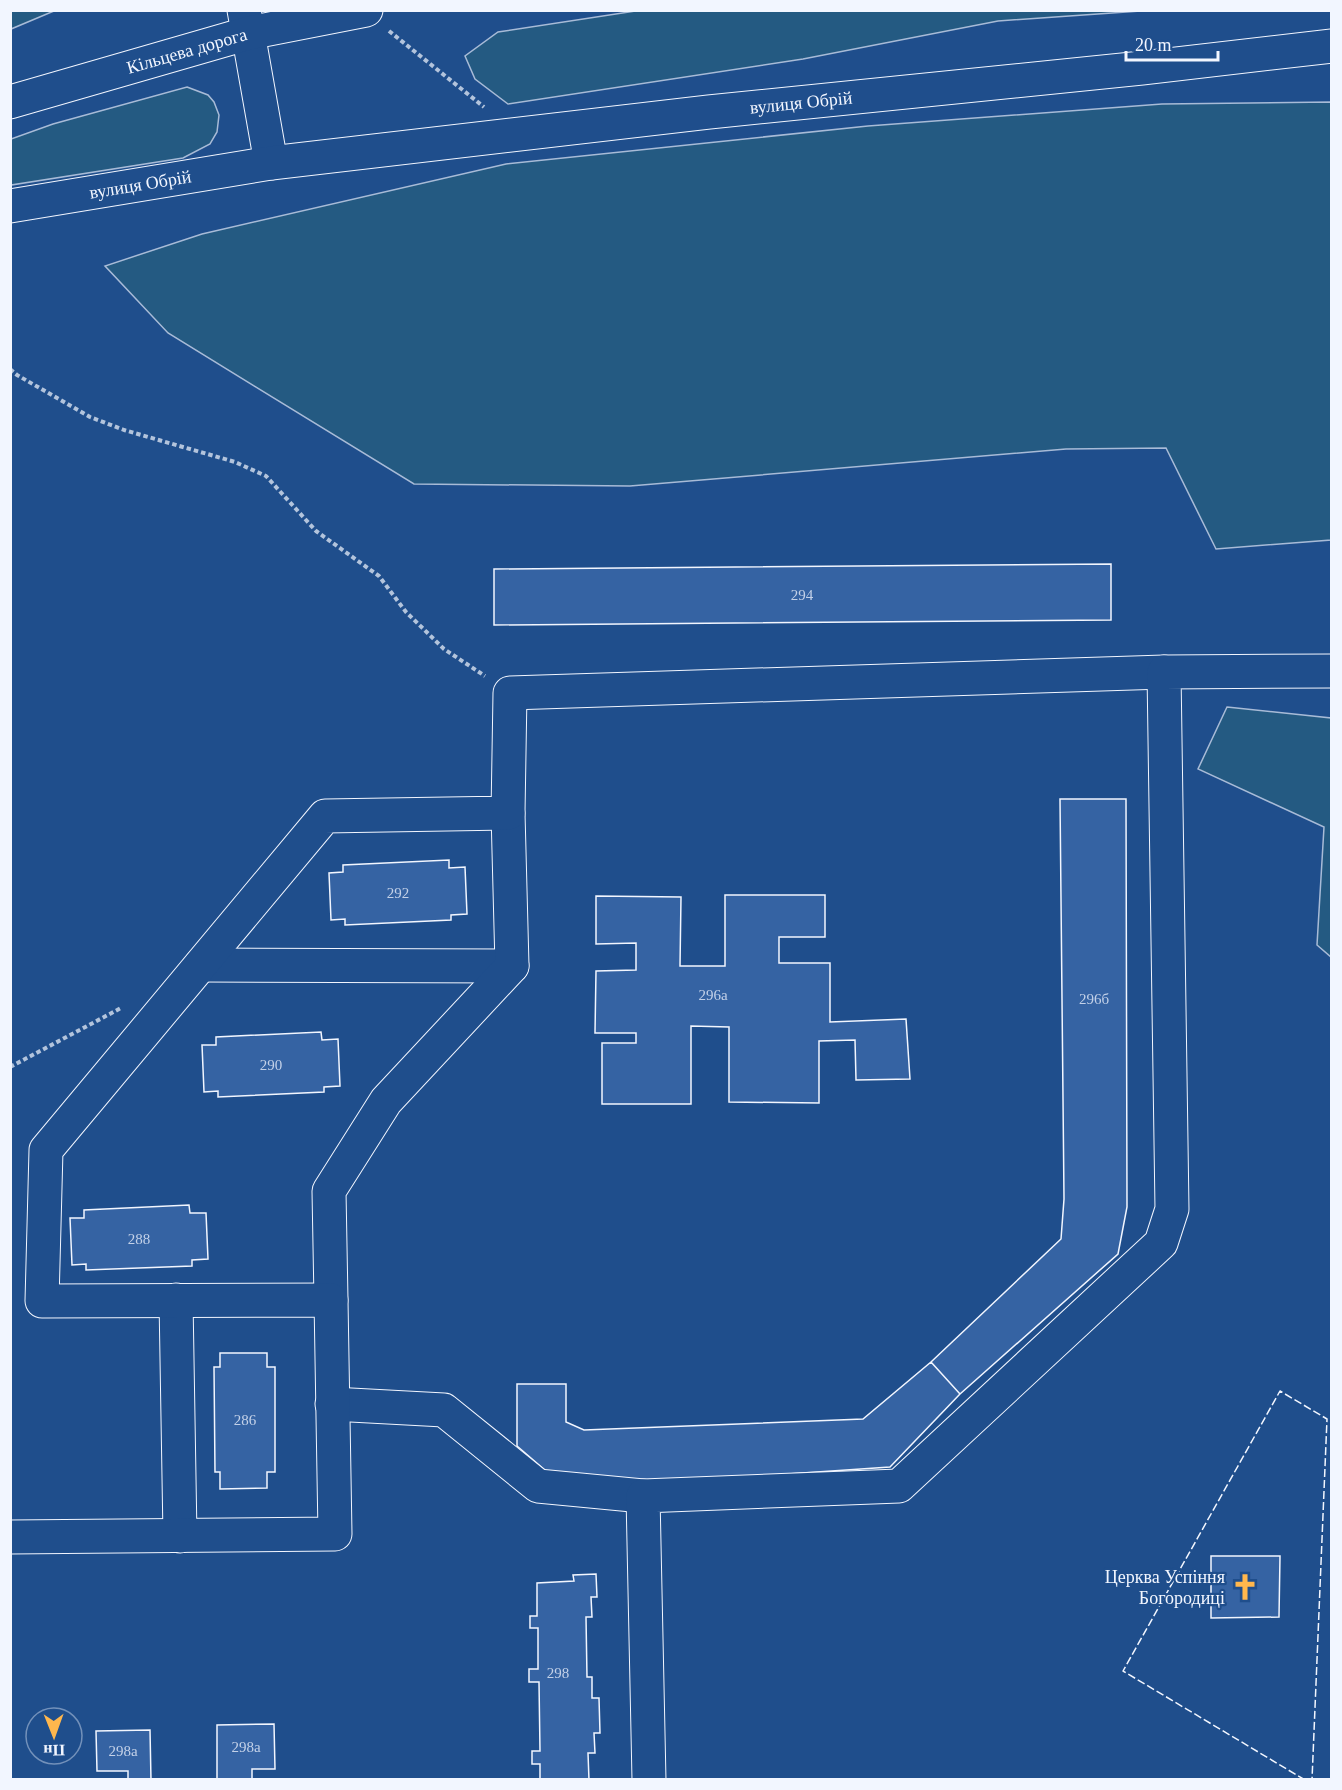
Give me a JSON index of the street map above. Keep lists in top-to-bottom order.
{
  "streets": {
    "main road": ["Кільцева дорога", "вулиця Обрій"]
  },
  "places": {
    "church": ["Церква Успіння Богородиці"]
  },
  "house_numbers": [
    "294",
    "292",
    "296а",
    "296б",
    "290",
    "288",
    "286",
    "298",
    "298а",
    "298а"
  ],
  "scale_bar": "20 m",
  "north": "bottom"
}
